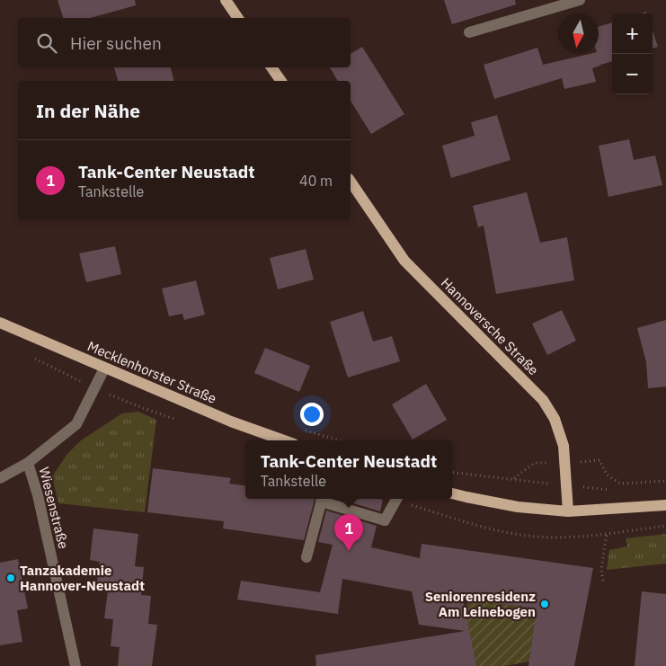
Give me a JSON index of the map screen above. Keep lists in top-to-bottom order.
{
  "streets": {
    "main road": ["Hannoversche Straße", "Mecklenhorster Straße"],
    "street": ["Wiesenstraße"]
  },
  "places": ["Tanzakademie Hannover-Neustadt", "Seniorenresidenz Am Leinebogen"],
  "north": "bottom",
  "page": {
    "map_buttons": ["+", "−"],
    "search": "Hier suchen",
    "heading": "In der Nähe",
    "list": [
      {
        "mark": "1",
        "name": "Tank-Center Neustadt",
        "note": "Tankstelle",
        "value": "40 m"
      }
    ],
    "popup": ["Tank-Center Neustadt", "Tankstelle"],
    "pins": "1"
  }
}
